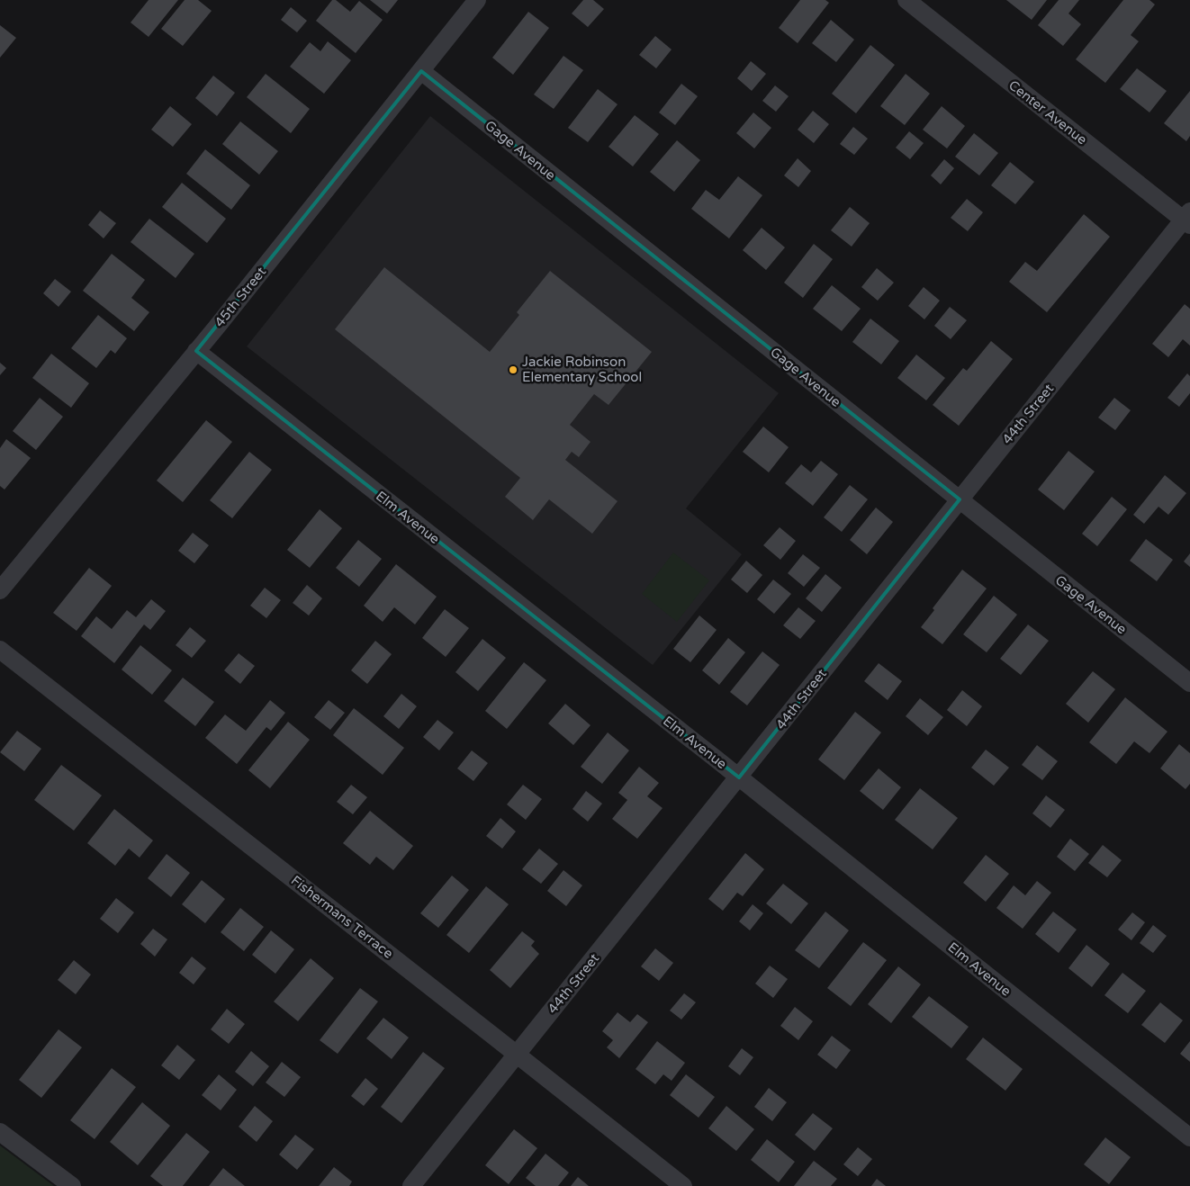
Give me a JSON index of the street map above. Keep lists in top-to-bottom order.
{
  "streets": {
    "street": [
      "Center Avenue",
      "Gage Avenue",
      "45th Street",
      "44th Street",
      "Elm Avenue",
      "Fishermans Terrace"
    ]
  },
  "crossings": [
    ["Center Avenue", "44th Street"],
    ["Gage Avenue", "45th Street"],
    ["Gage Avenue", "44th Street"],
    ["45th Street", "Elm Avenue"],
    ["44th Street", "Elm Avenue"],
    ["44th Street", "Fishermans Terrace"]
  ],
  "places": ["Jackie Robinson Elementary School"]
}
